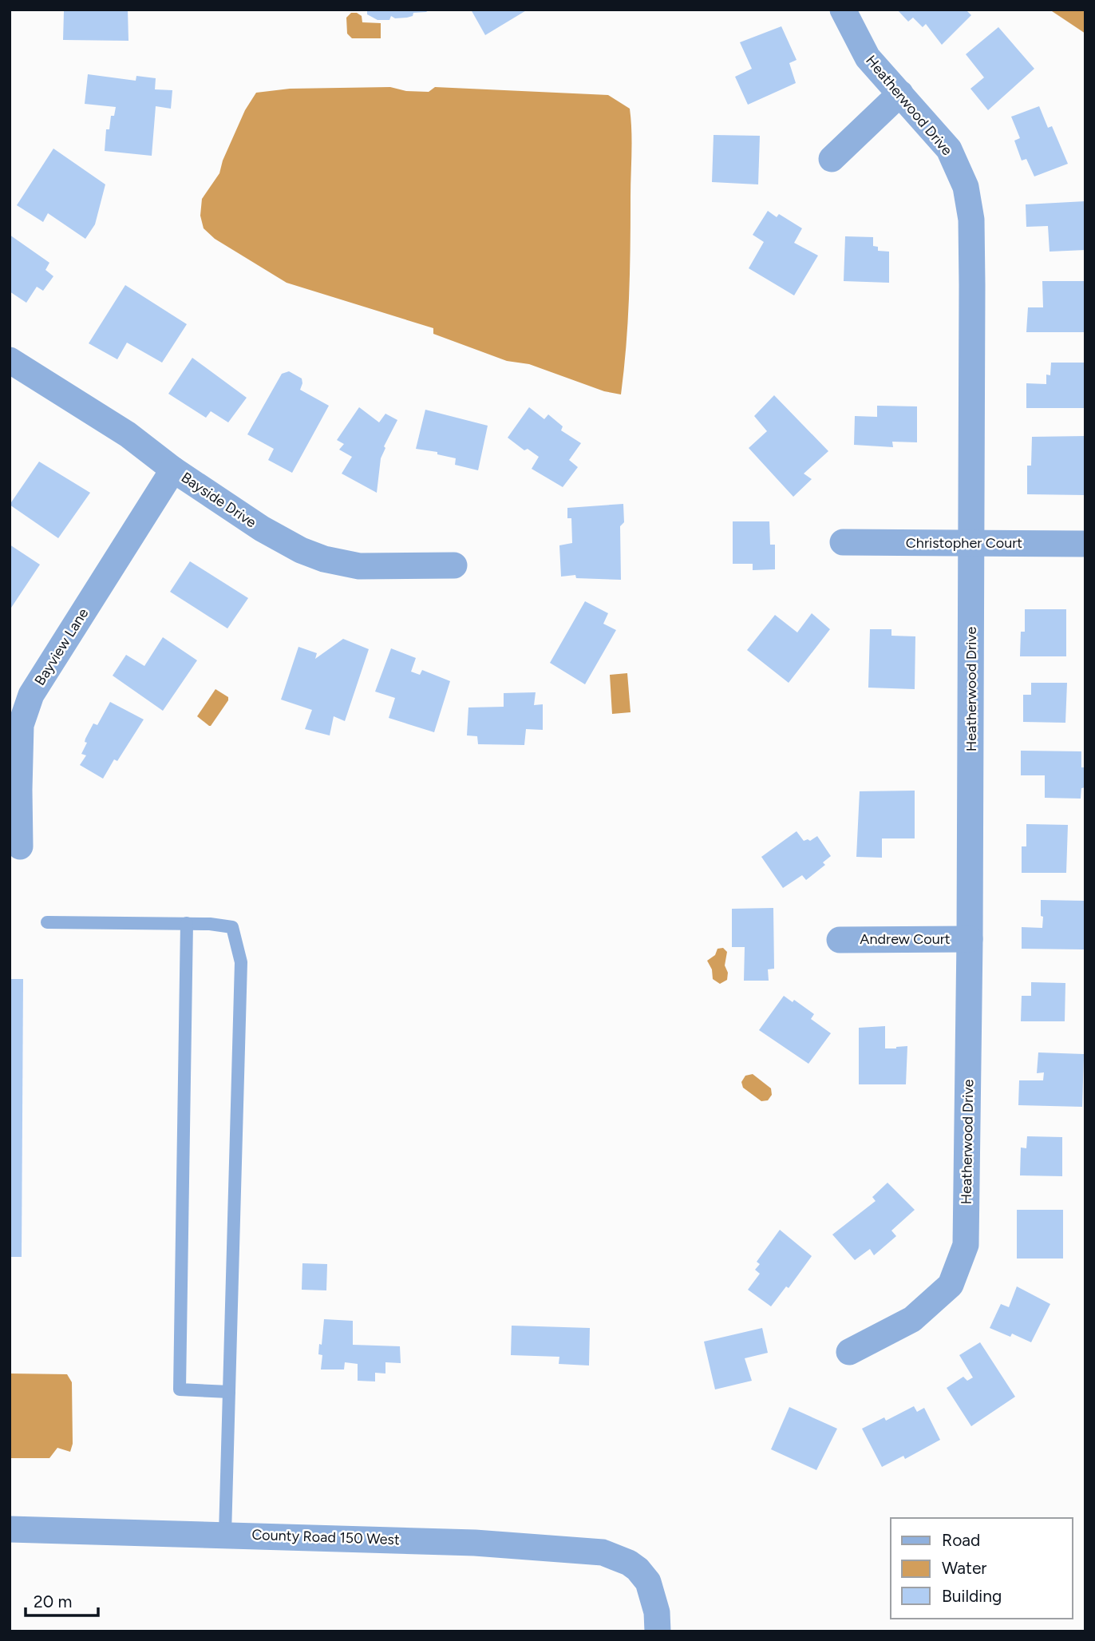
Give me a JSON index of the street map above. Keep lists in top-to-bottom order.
{
  "streets": {
    "street": [
      "Heatherwood Drive",
      "Bayside Drive",
      "Christopher Court",
      "Bayview Lane",
      "Andrew Court",
      "County Road 150 West"
    ]
  },
  "crossings": [
    ["Heatherwood Drive", "Christopher Court"],
    ["Heatherwood Drive", "Andrew Court"],
    ["Bayside Drive", "Bayview Lane"]
  ],
  "legend": ["Road", "Water", "Building"],
  "scale_bar": "20 m"
}
